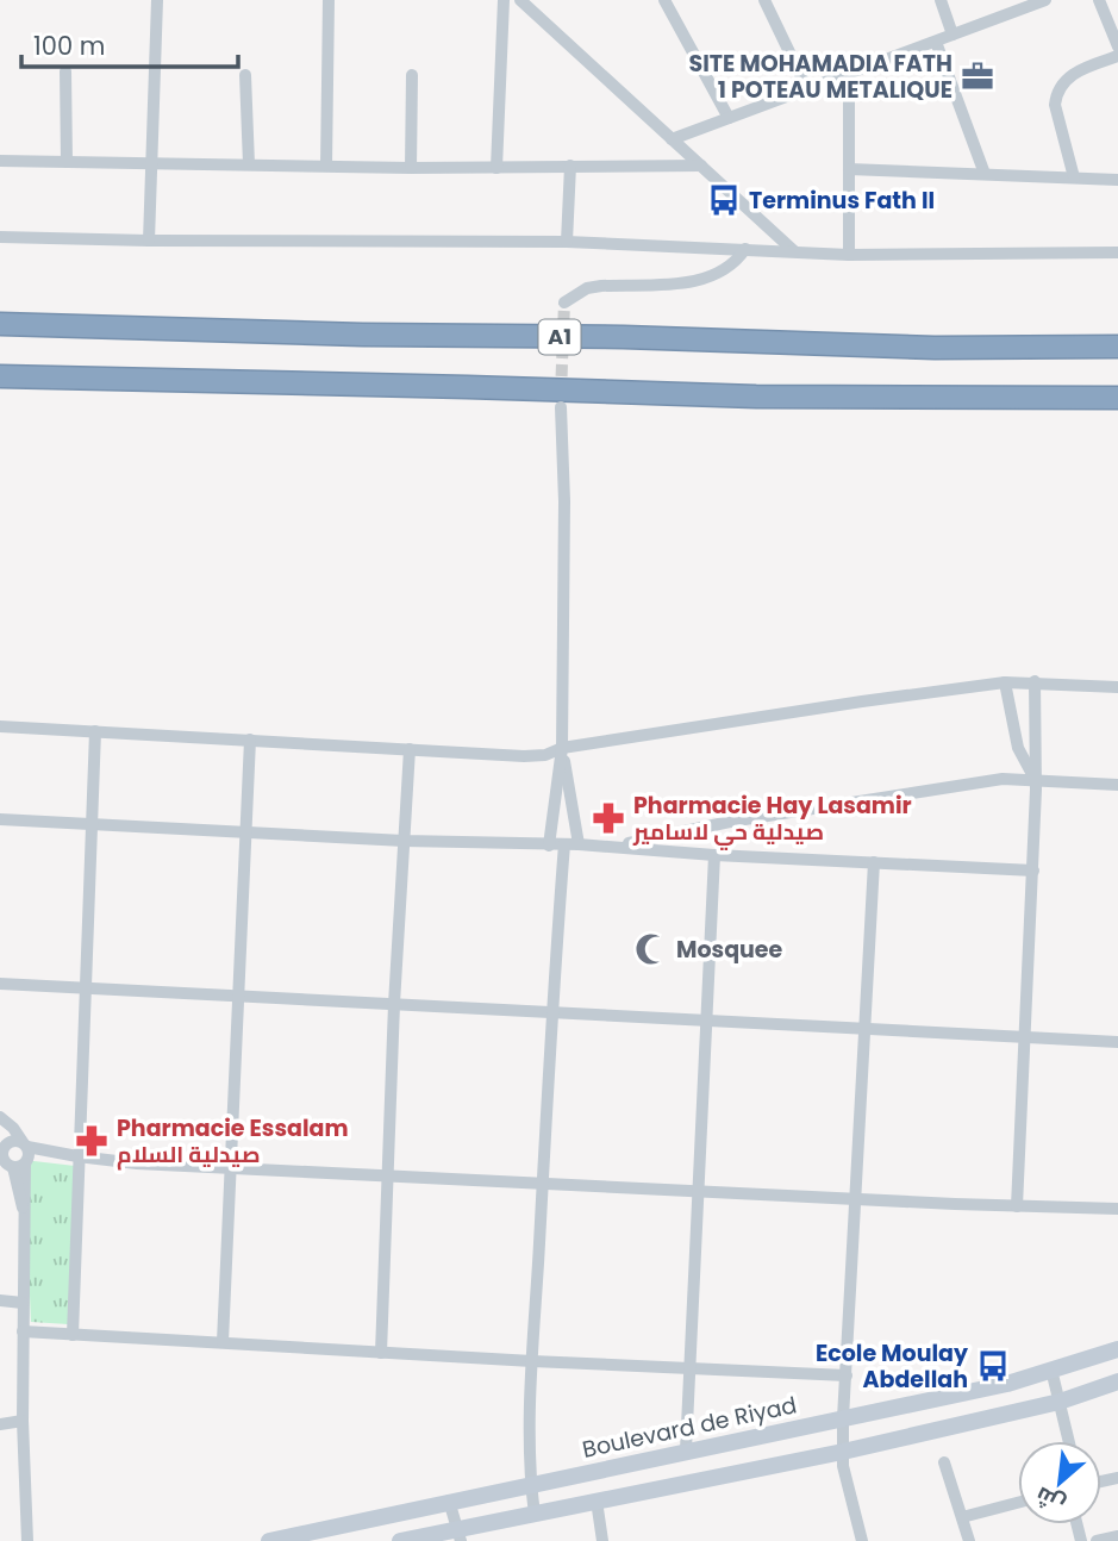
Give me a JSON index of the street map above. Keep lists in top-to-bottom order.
{
  "streets": {
    "highway": ["A1"],
    "main road": ["Boulevard de Riyad"]
  },
  "places": {
    "office": ["SITE MOHAMADIA FATH 1 POTEAU METALIQUE"],
    "bus stop": ["Terminus Fath II", "Ecole Moulay Abdellah"],
    "pharmacy": ["Pharmacie Hay Lasamir صيدلية حي لاسامير", "Pharmacie Essalam صيدلية السلام"],
    "mosque": ["Mosquee"]
  },
  "scale_bar": "100 m",
  "north": "bottom left"
}
